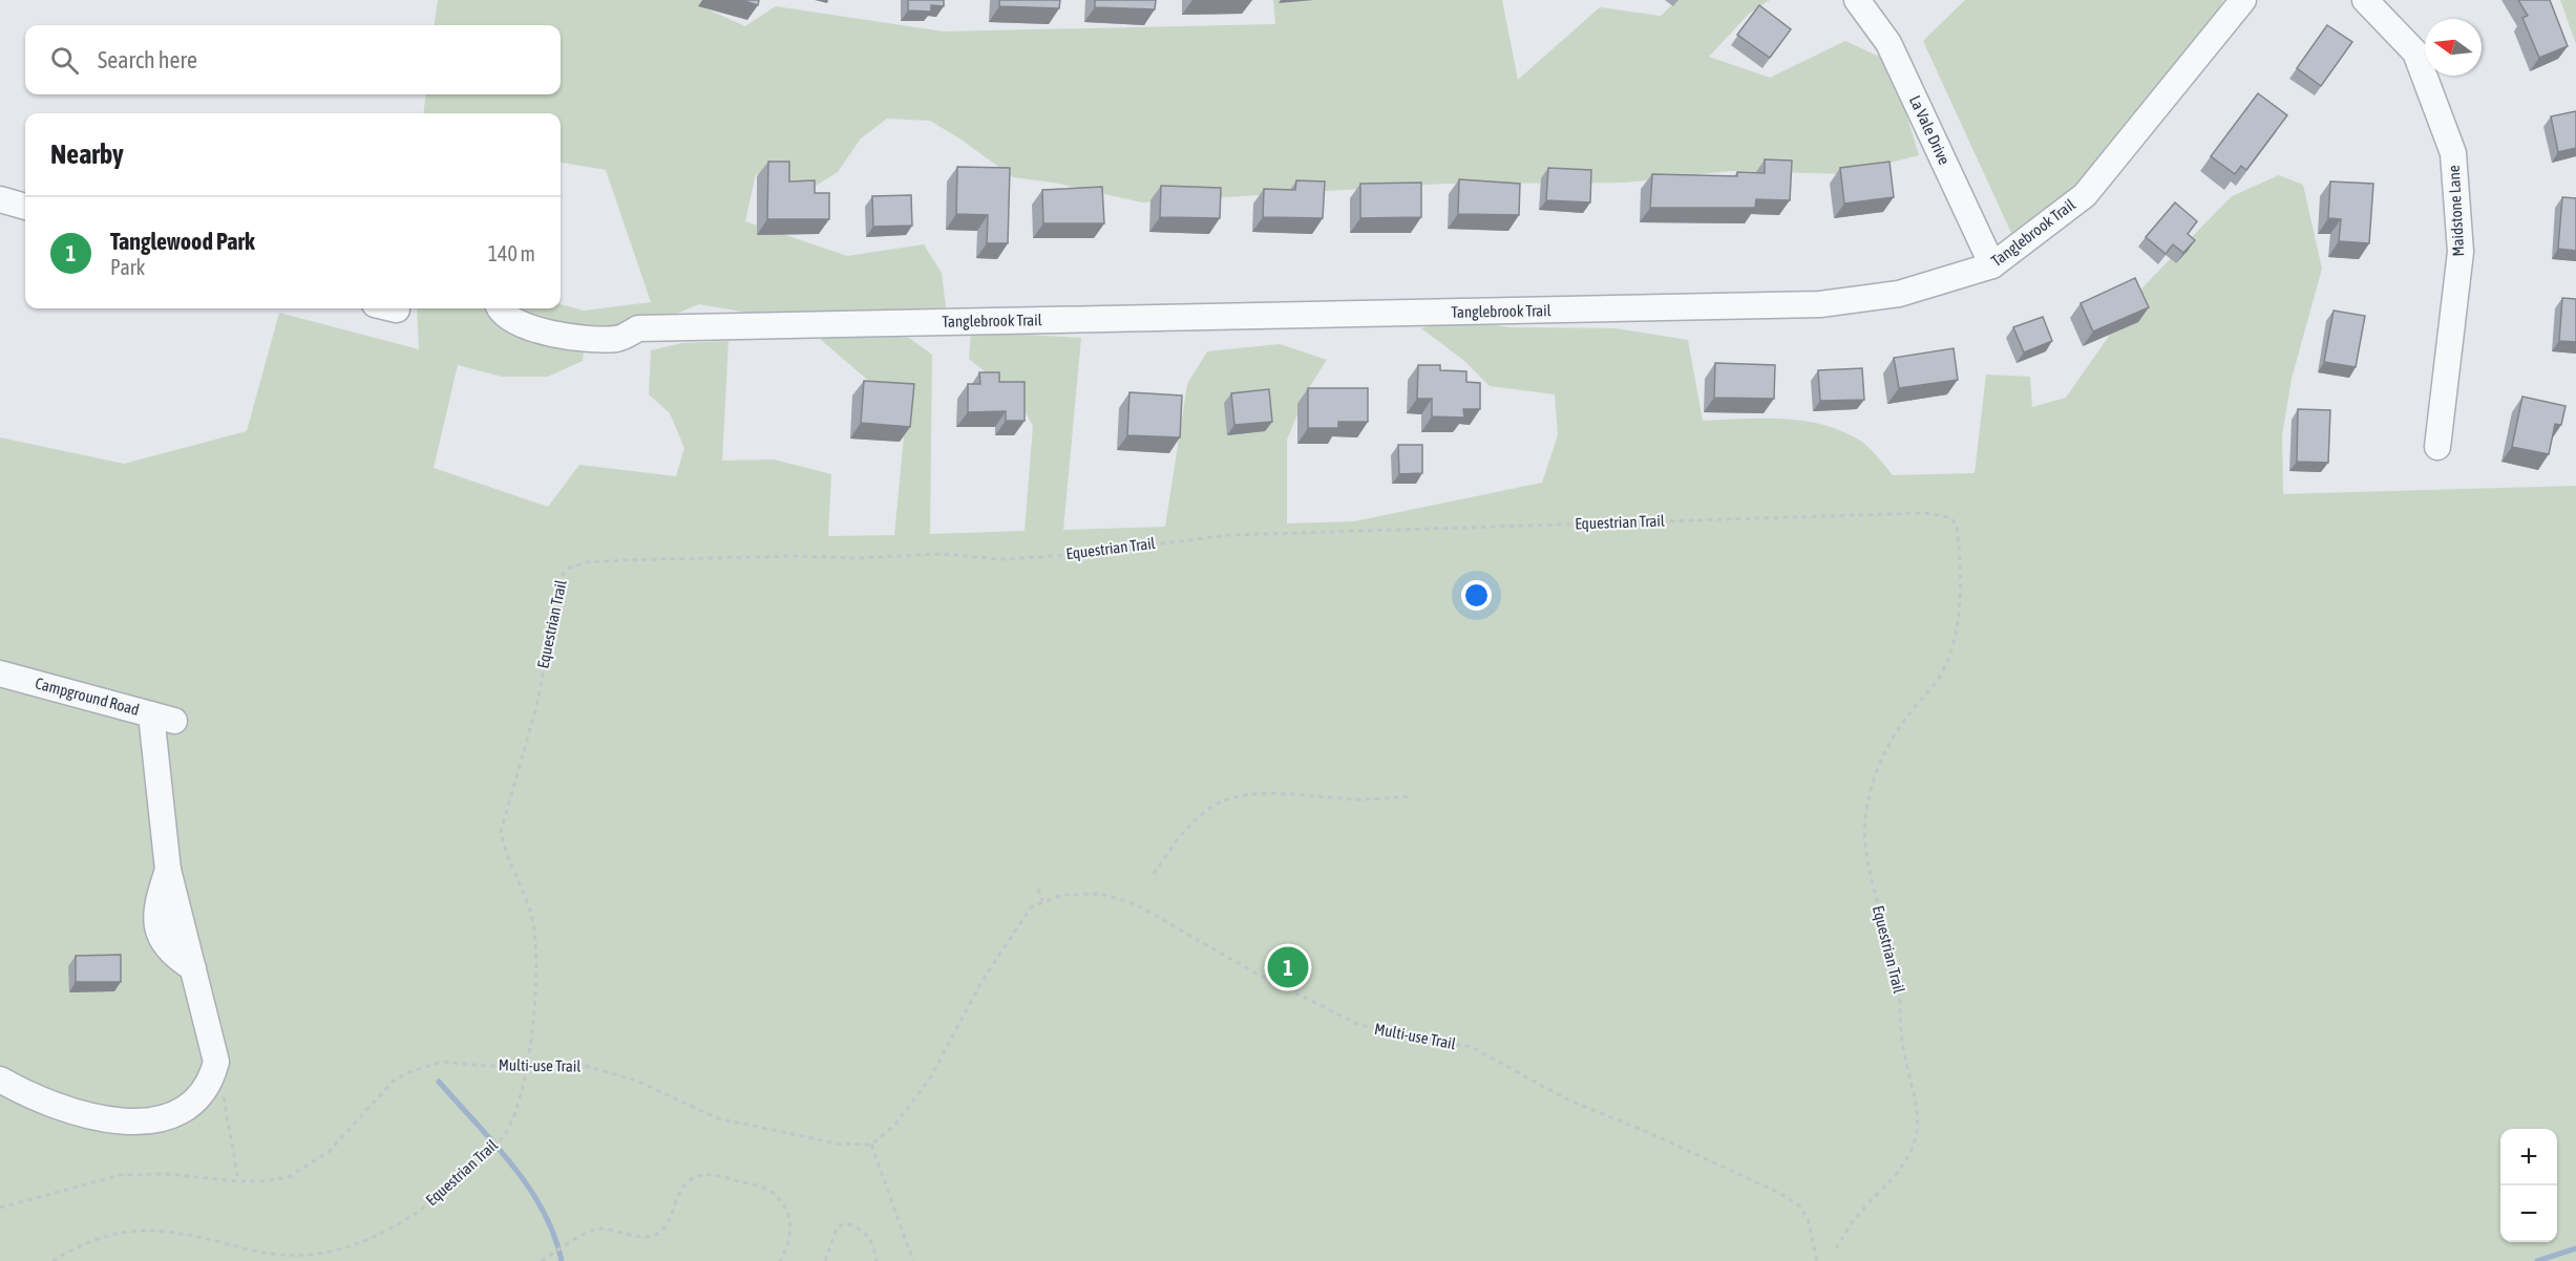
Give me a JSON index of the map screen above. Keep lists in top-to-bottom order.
{
  "streets": {
    "street": [
      "La Vale Drive",
      "Maidstone Lane",
      "Tanglebrook Trail",
      "Campground Road"
    ],
    "path": ["Equestrian Trail", "Multi-use Trail"]
  },
  "crossings": [
    ["La Vale Drive", "Tanglebrook Trail"],
    ["Equestrian Trail", "Multi-use Trail"]
  ],
  "north": "left",
  "page": {
    "search": "Search here",
    "heading": "Nearby",
    "list": [
      {
        "mark": "1",
        "name": "Tanglewood Park",
        "note": "Park",
        "value": "140 m"
      }
    ],
    "pins": "1",
    "map_buttons": ["+", "−"]
  }
}
